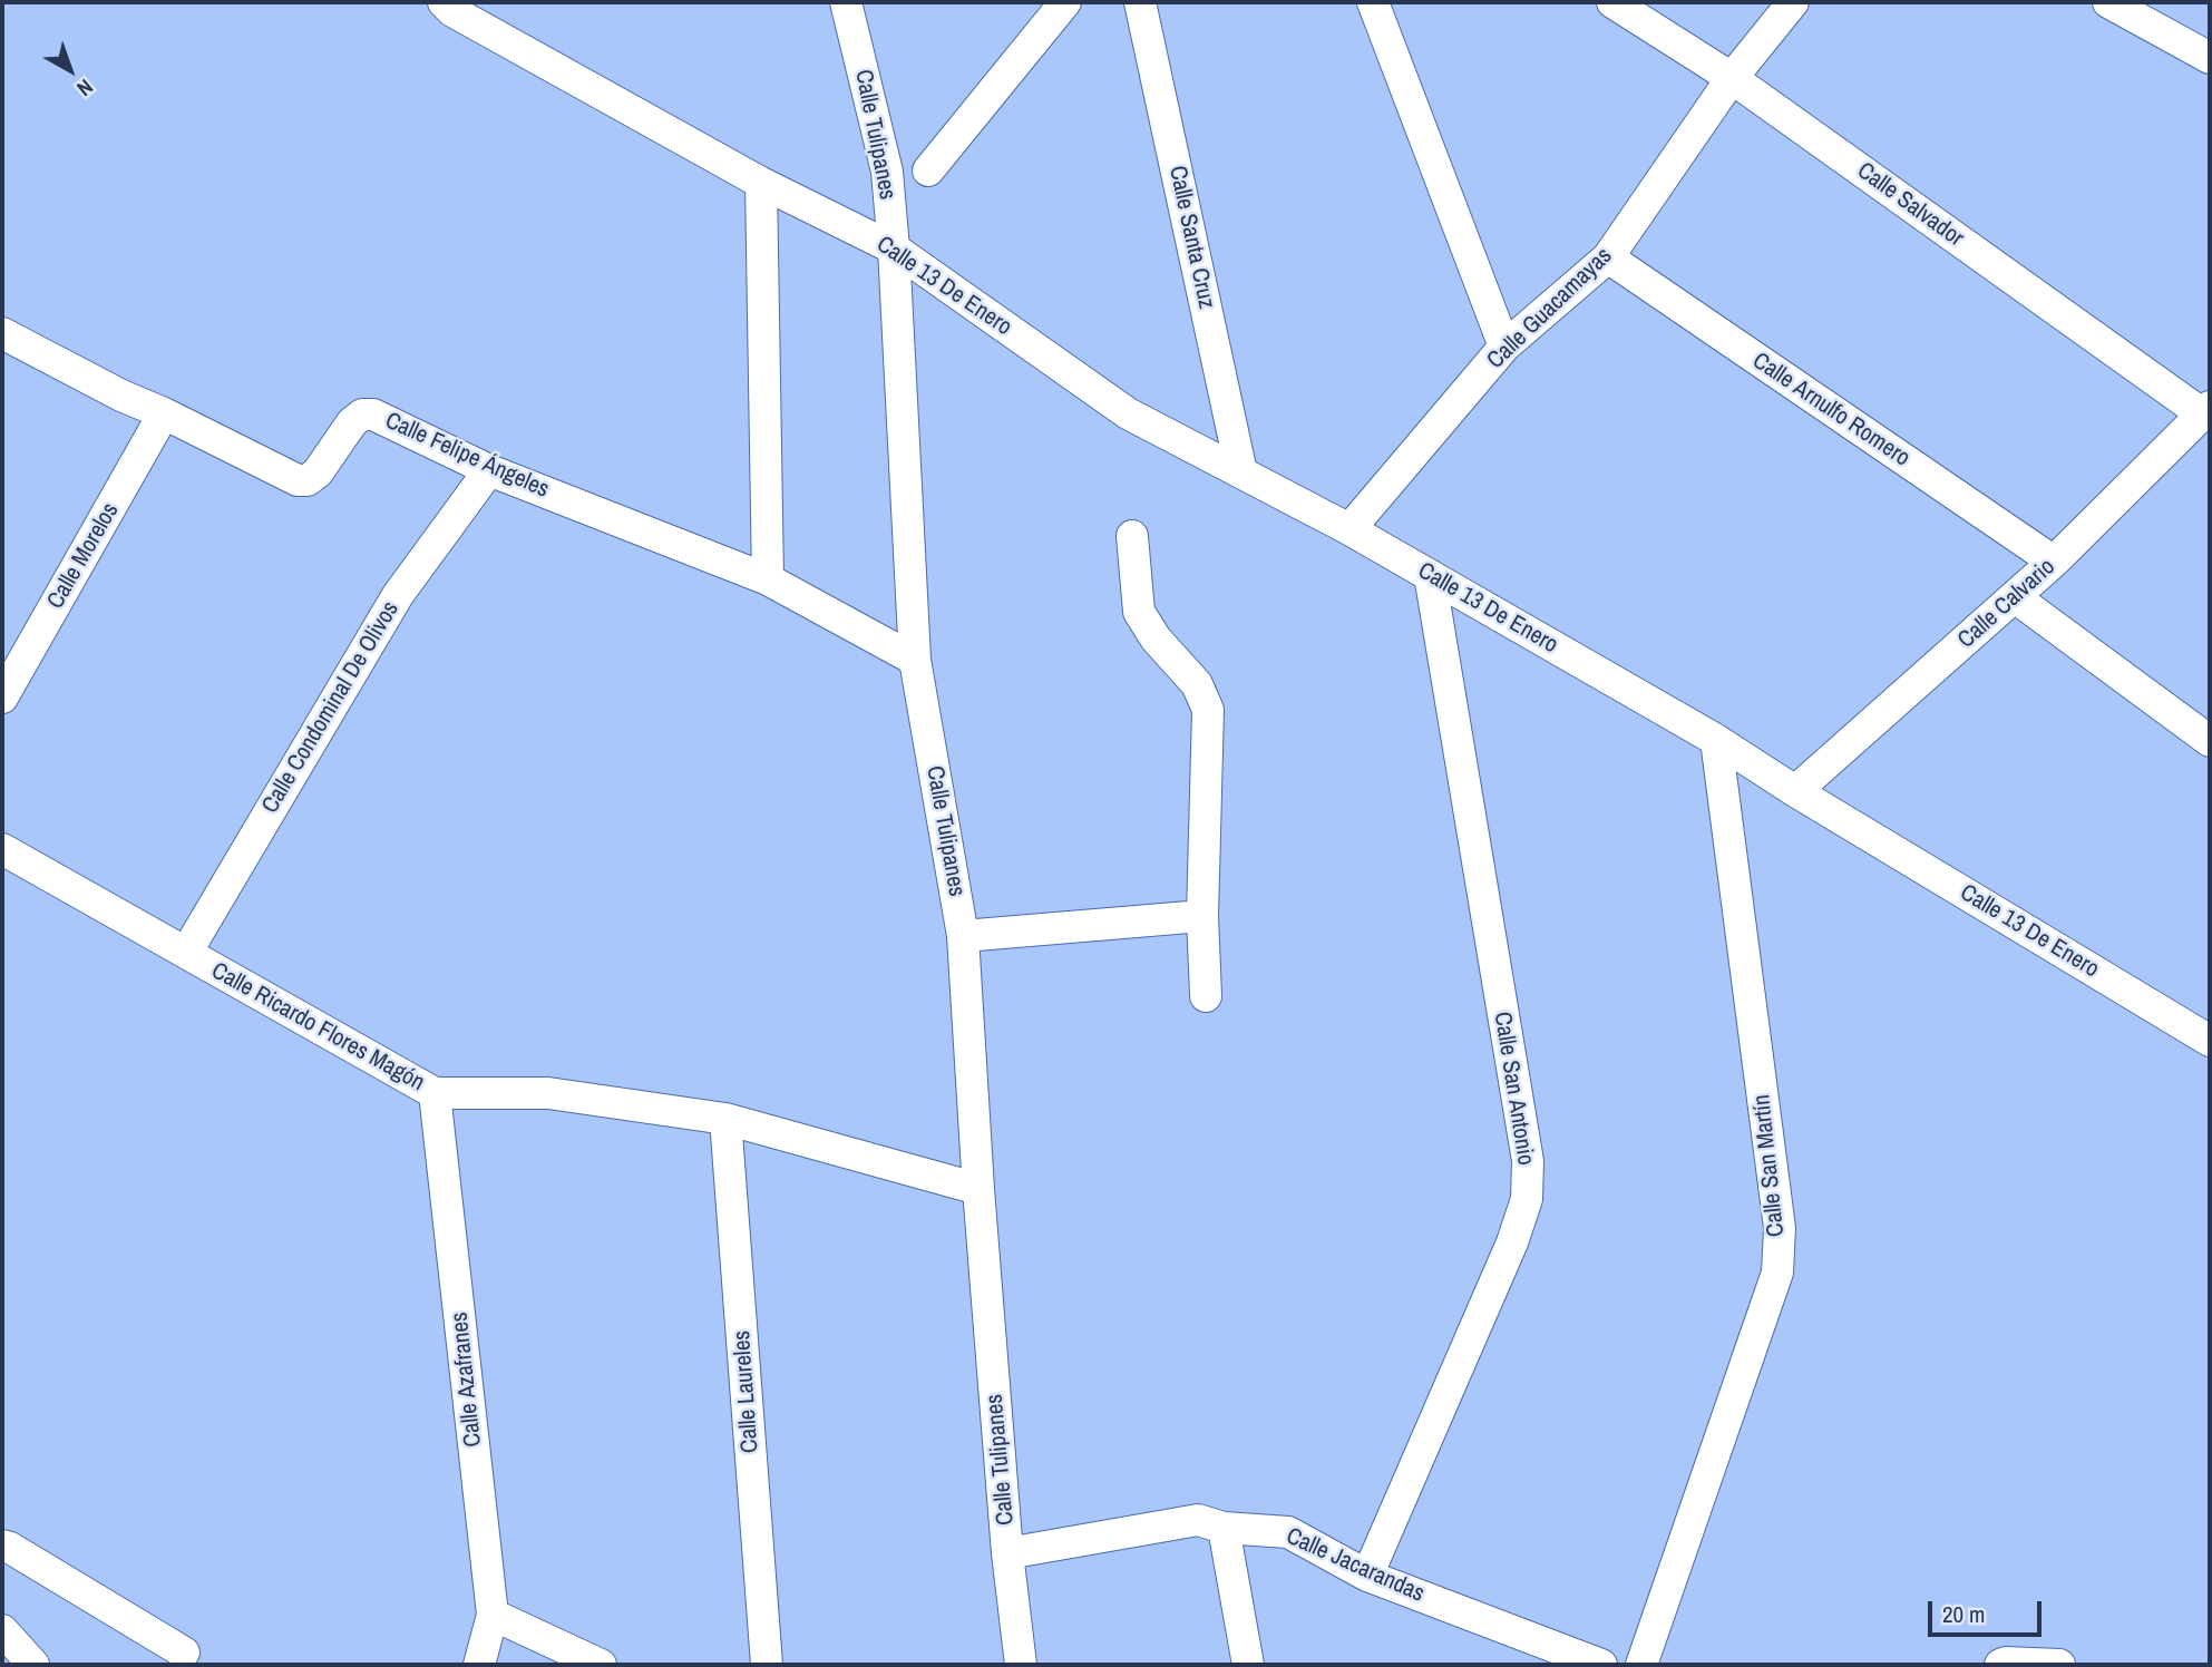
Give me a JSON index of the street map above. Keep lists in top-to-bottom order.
{
  "streets": {
    "street": [
      "Calle Tulipanes",
      "Calle Salvador",
      "Calle Santa Cruz",
      "Calle 13 De Enero",
      "Calle Guacamayas",
      "Calle Arnulfo Romero",
      "Calle Felipe Ángeles",
      "Calle Morelos",
      "Calle Calvario",
      "Calle Condominal De Olivos",
      "Calle Ricardo Flores Magón",
      "Calle San Antonio",
      "Calle San Martín",
      "Calle Azafranes",
      "Calle Laureles",
      "Calle Jacarandas"
    ]
  },
  "crossings": [
    ["Calle Tulipanes", "Calle 13 De Enero"],
    ["Calle Tulipanes", "Calle Felipe Ángeles"],
    ["Calle Tulipanes", "Calle Ricardo Flores Magón"],
    ["Calle Tulipanes", "Calle Jacarandas"],
    ["Calle Salvador", "Calle Guacamayas"],
    ["Calle Salvador", "Calle Calvario"],
    ["Calle Santa Cruz", "Calle 13 De Enero"],
    ["Calle 13 De Enero", "Calle Guacamayas"],
    ["Calle 13 De Enero", "Calle Calvario"],
    ["Calle 13 De Enero", "Calle San Antonio"],
    ["Calle 13 De Enero", "Calle San Martín"],
    ["Calle Guacamayas", "Calle Arnulfo Romero"],
    ["Calle Arnulfo Romero", "Calle Calvario"],
    ["Calle Felipe Ángeles", "Calle Morelos"],
    ["Calle Felipe Ángeles", "Calle Condominal De Olivos"],
    ["Calle Condominal De Olivos", "Calle Ricardo Flores Magón"],
    ["Calle Ricardo Flores Magón", "Calle Azafranes"],
    ["Calle Ricardo Flores Magón", "Calle Laureles"],
    ["Calle San Antonio", "Calle Jacarandas"]
  ],
  "scale_bar": "20 m",
  "north": "bottom right"
}
